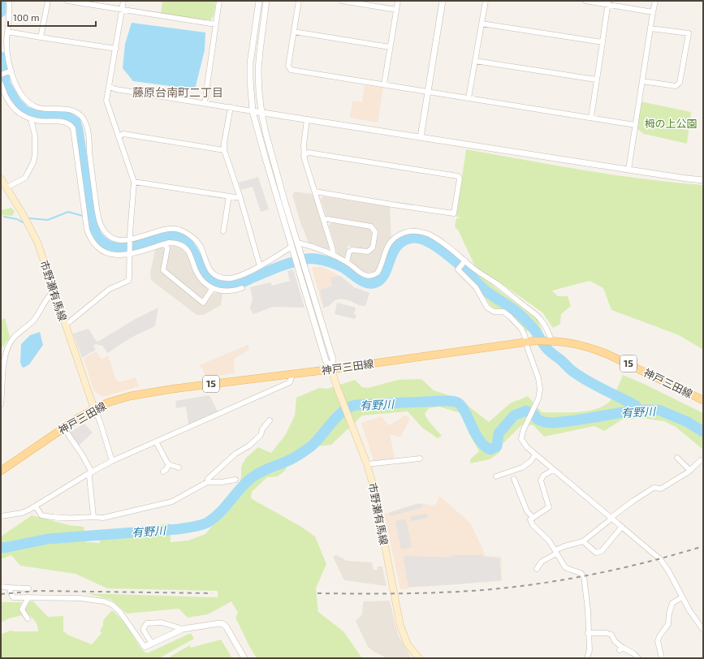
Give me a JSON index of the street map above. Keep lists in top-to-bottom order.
{
  "streets": {
    "main road": ["市野瀬有馬線", "15", "神戸三田線"]
  },
  "crossings": [
    ["市野瀬有馬線", "神戸三田線"]
  ],
  "districts": ["藤原台南町二丁目"],
  "water": ["有野川"],
  "parks": ["栂の上公園"],
  "scale_bar": "100 m"
}
